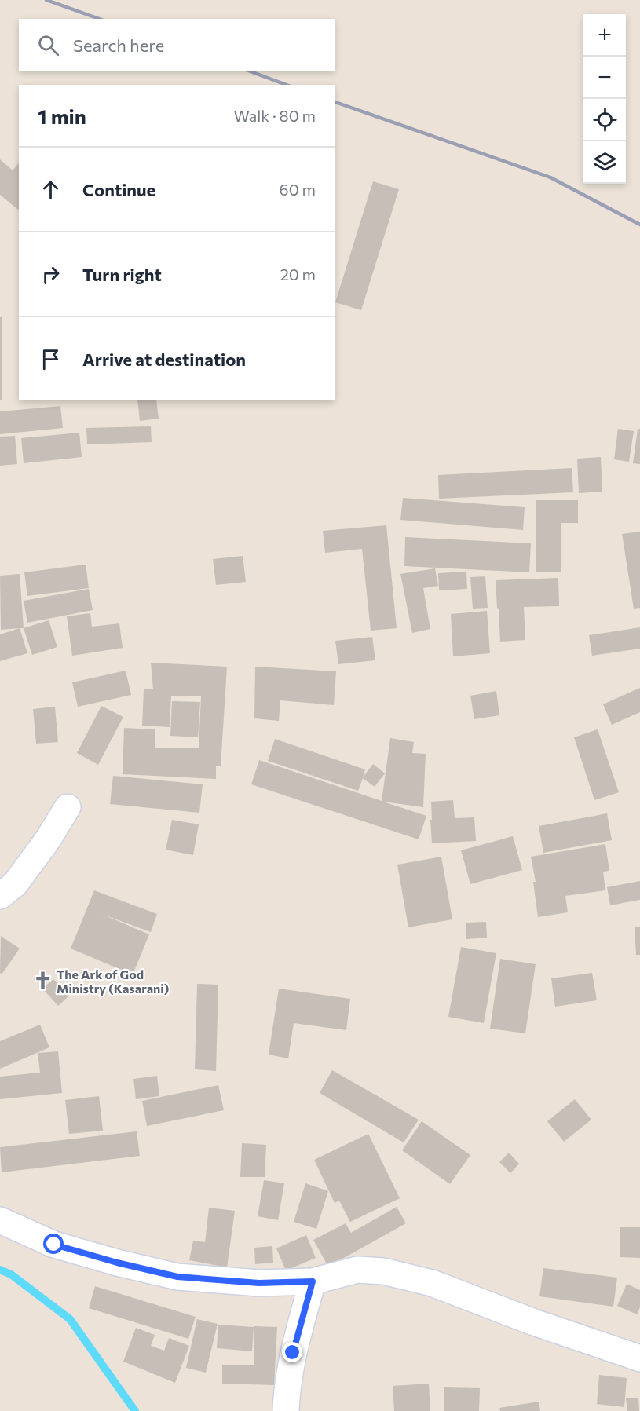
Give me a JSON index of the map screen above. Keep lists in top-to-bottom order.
{
  "places": {
    "church": ["The Ark of God Ministry (Kasarani)"]
  },
  "page": {
    "map_buttons": ["+", "−"],
    "search": "Search here",
    "heading": ["1 min", "Walk · 80 m"],
    "list": [
      ["Continue", "60 m"],
      ["Turn right", "20 m"],
      "Arrive at destination"
    ]
  }
}
